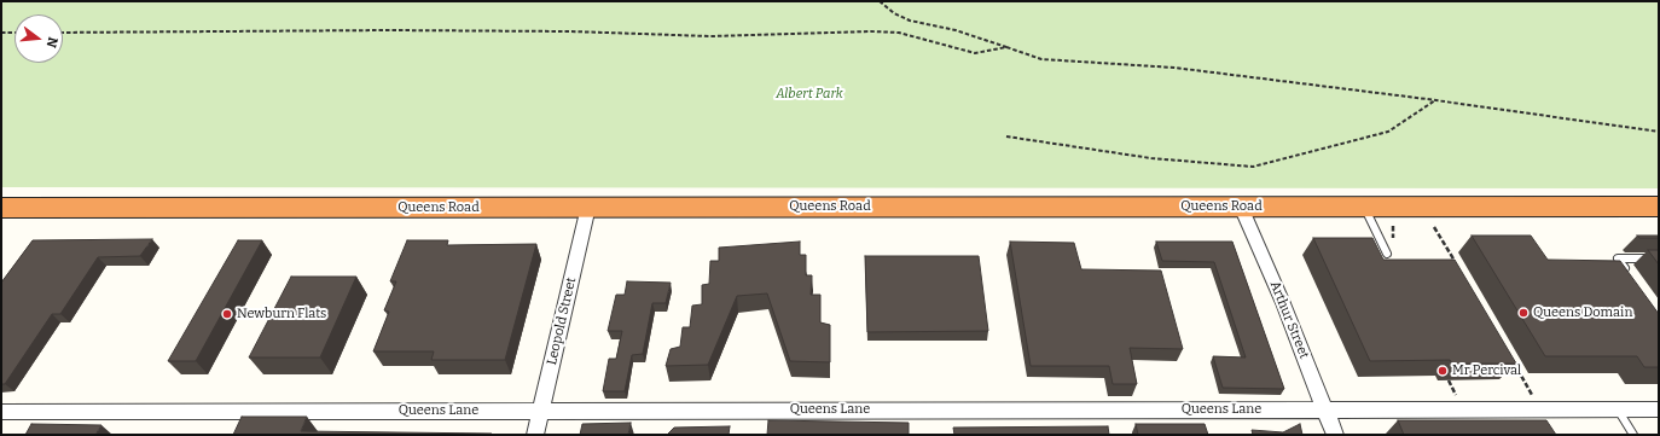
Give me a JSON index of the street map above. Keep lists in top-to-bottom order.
{
  "streets": {
    "highway": ["Queens Road"],
    "street": ["Arthur Street", "Leopold Street", "Queens Lane"]
  },
  "crossings": [
    ["Queens Road", "Arthur Street"],
    ["Queens Road", "Leopold Street"],
    ["Arthur Street", "Queens Lane"],
    ["Leopold Street", "Queens Lane"]
  ],
  "parks": ["Albert Park"],
  "places": ["Queens Domain", "Newburn Flats", "Mr Percival"],
  "north": "right"
}
